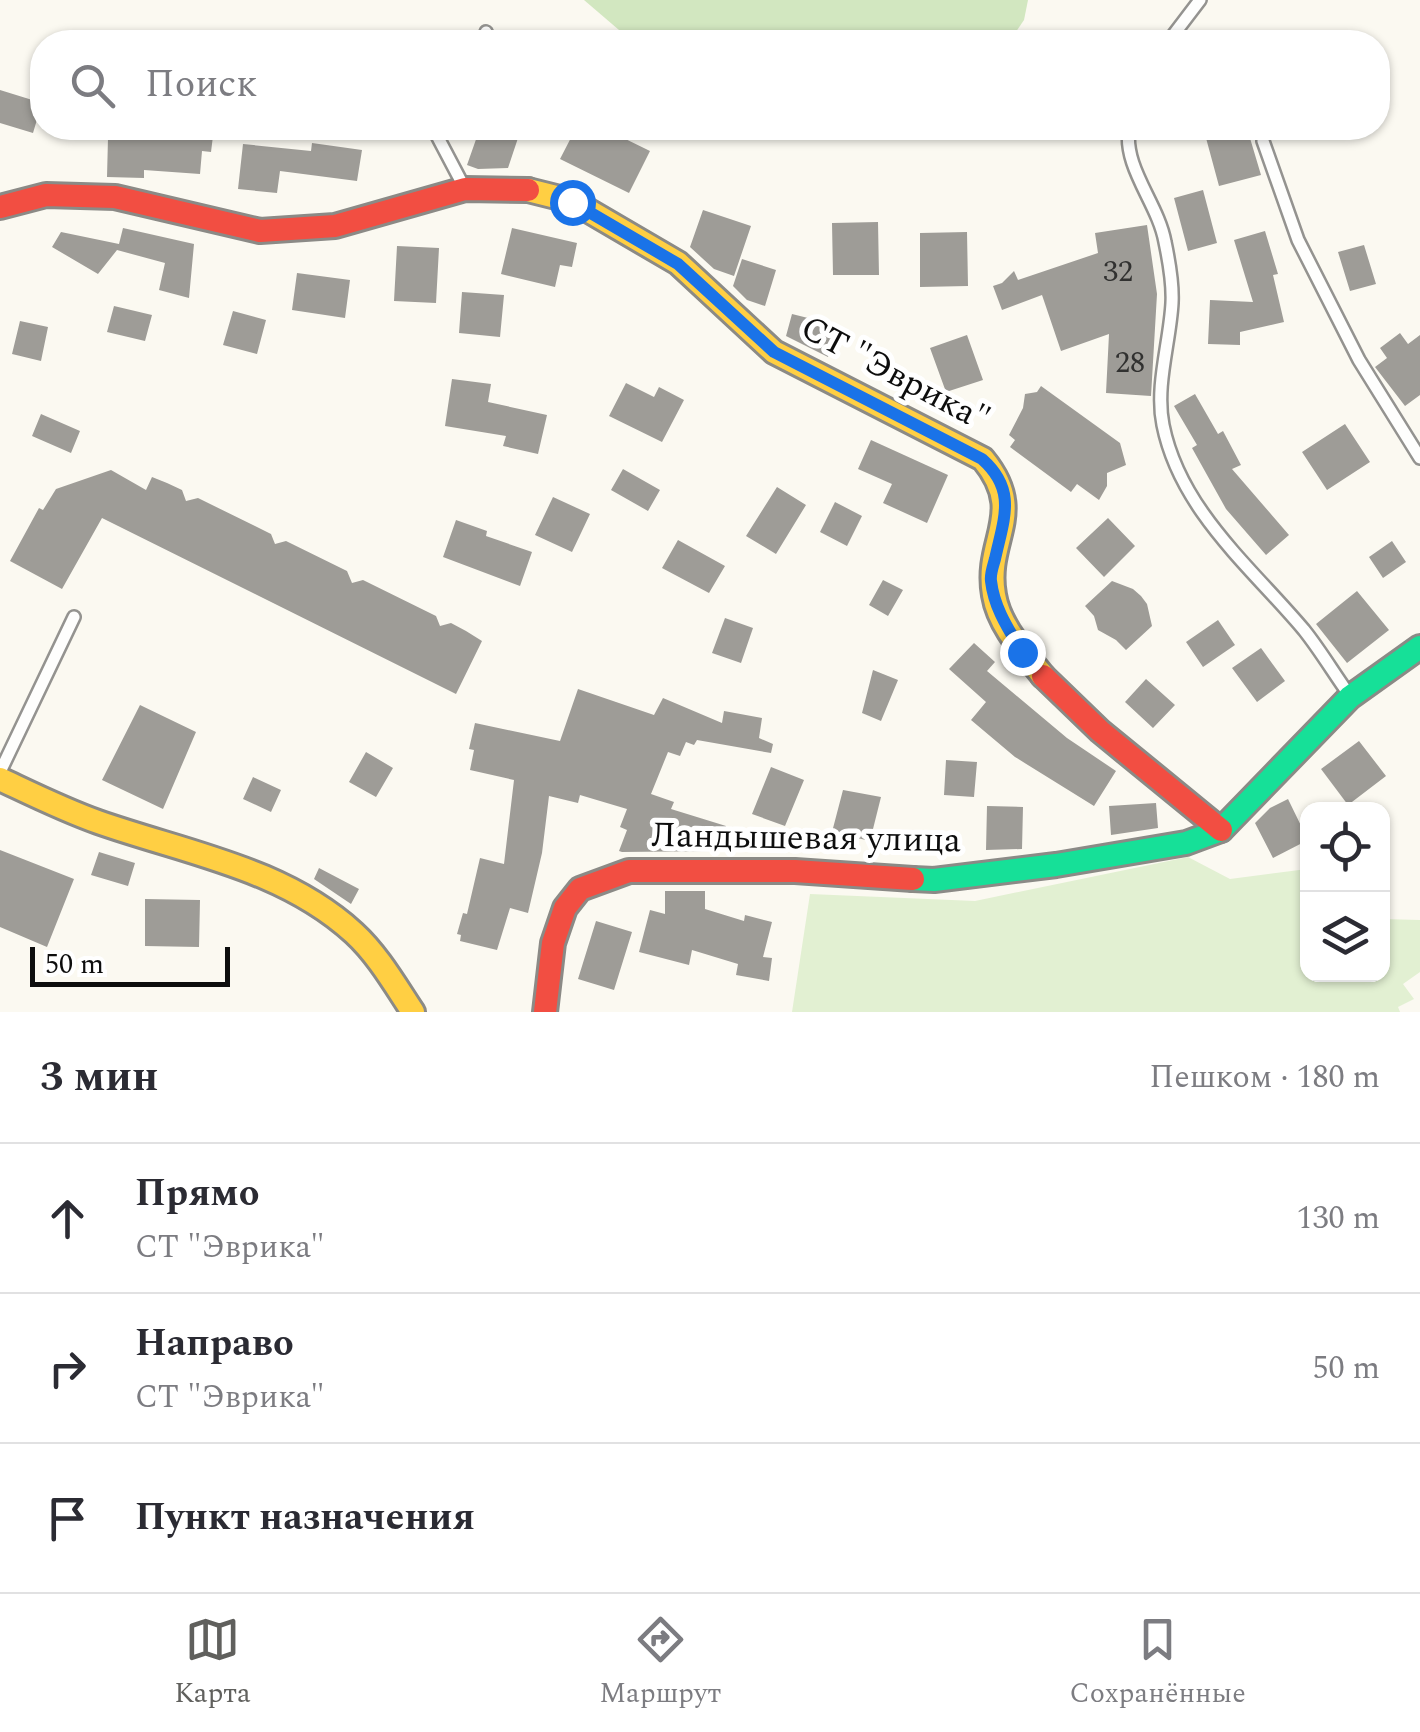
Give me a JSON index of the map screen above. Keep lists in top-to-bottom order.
{
  "streets": {
    "street": ["СТ \"Эврика\"", "Ландышевая улица"]
  },
  "crossings": [
    ["СТ \"Эврика\"", "Ландышевая улица"]
  ],
  "house_numbers": ["32", "28"],
  "scale_bar": "50 m",
  "page": {
    "search": "Поиск",
    "scale": "50 m",
    "heading": ["3 мин", "Пешком · 180 m"],
    "list": [
      ["Прямо", "СТ \"Эврика\"", "130 m"],
      ["Направо", "СТ \"Эврика\"", "50 m"],
      "Пункт назначения"
    ],
    "nav": ["Карта", "Маршрут", "Сохранённые"]
  }
}
